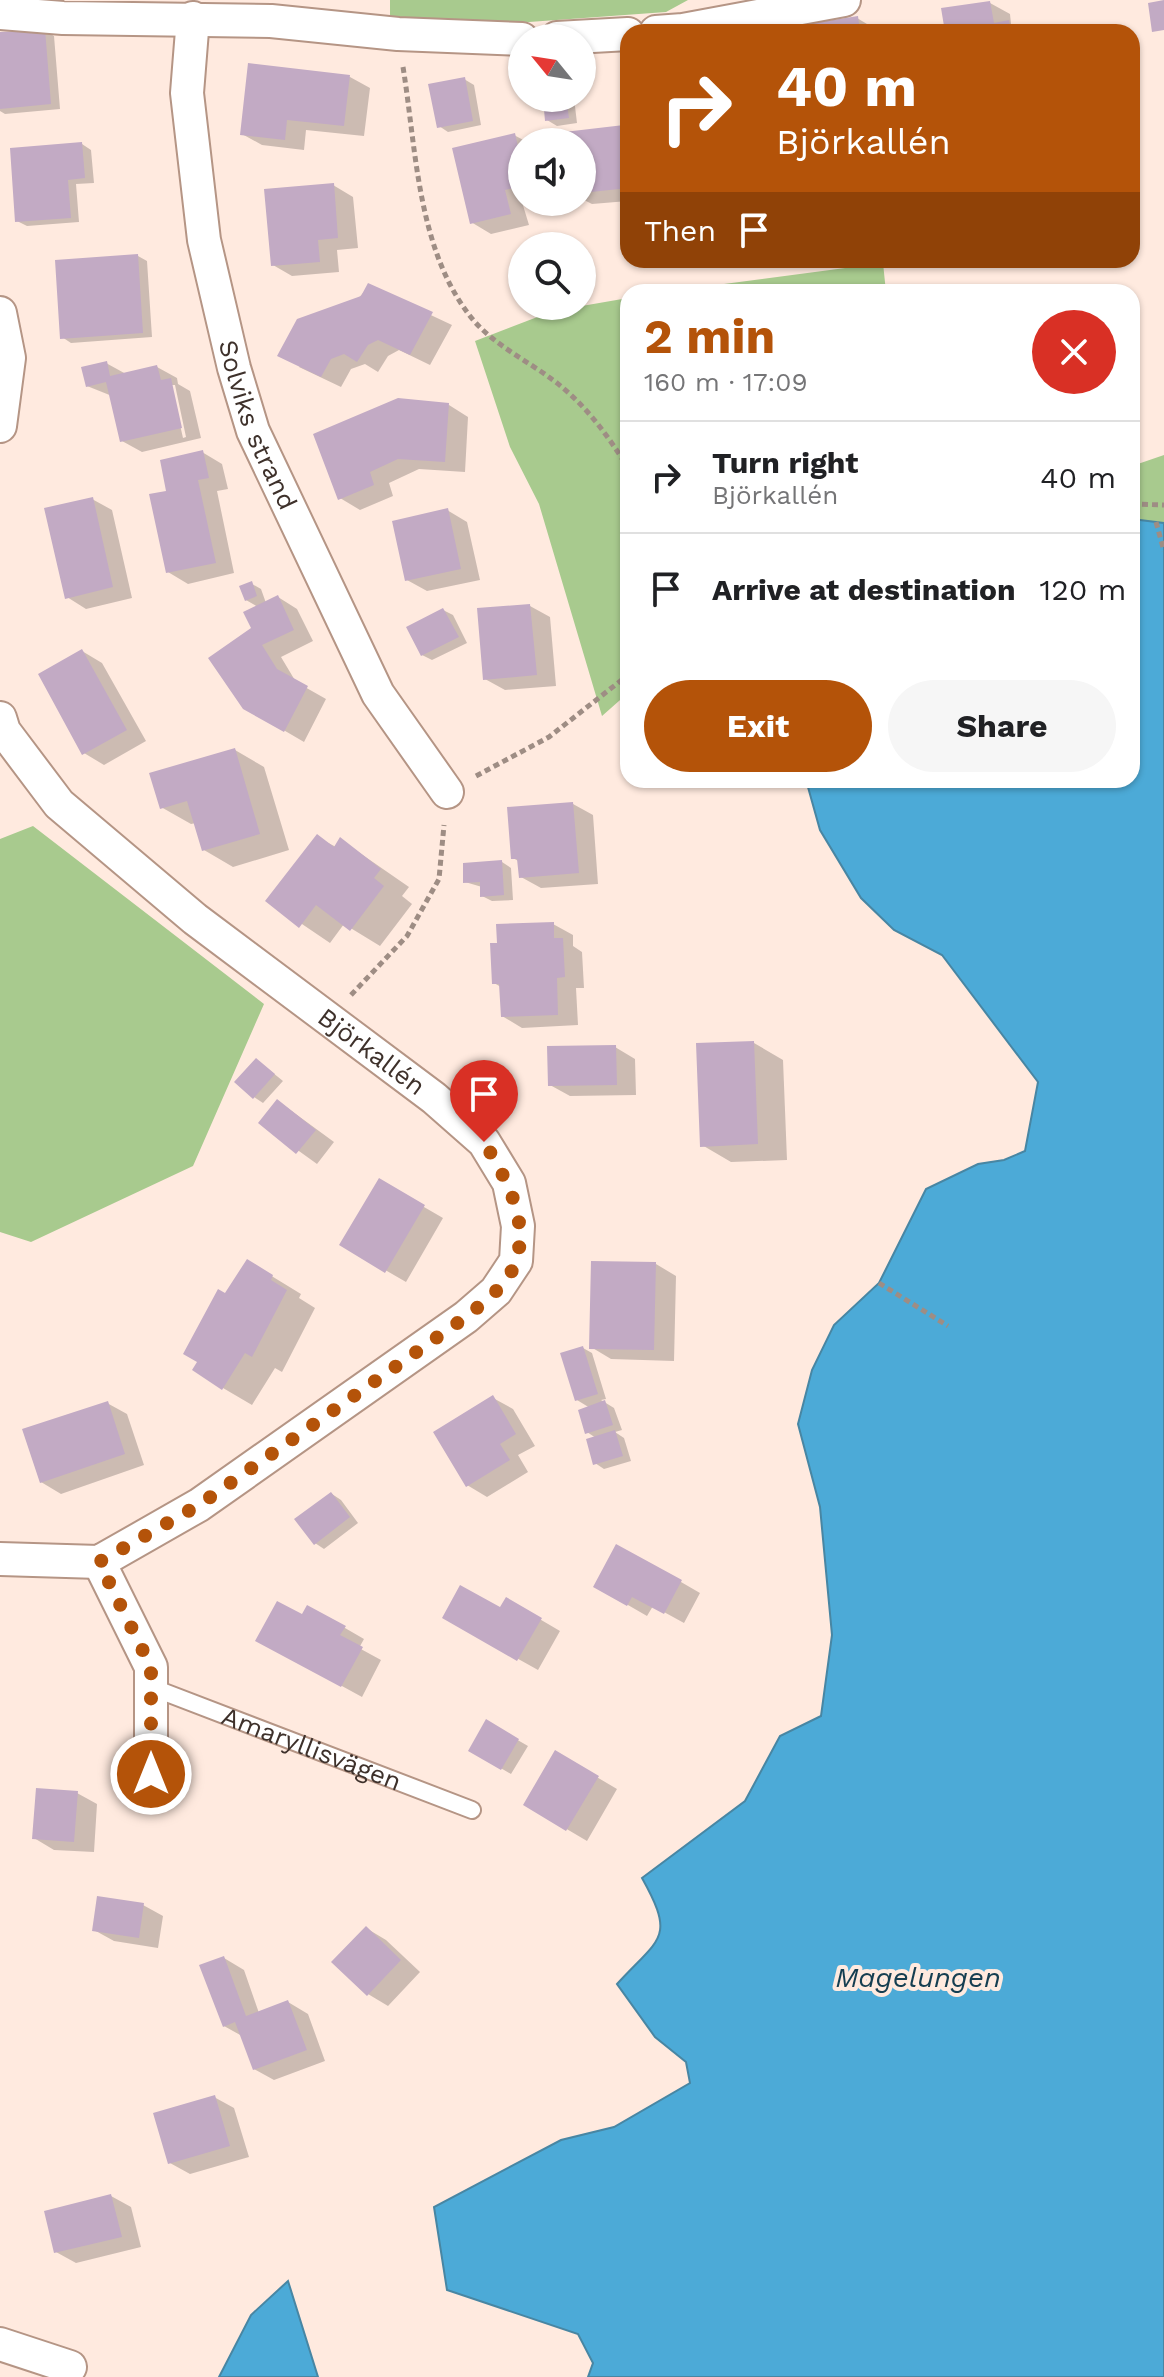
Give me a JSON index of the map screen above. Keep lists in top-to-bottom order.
{
  "streets": {
    "street": ["Solviks strand", "Björkallén"],
    "lane": ["Amaryllisvägen"]
  },
  "water": ["Magelungen"],
  "north": "top left",
  "page": {
    "turn": ["40 m", "Björkallén"],
    "then": "Then",
    "heading": ["2 min", "160 m · 17:09"],
    "list": [
      {
        "name": "Turn right",
        "note": "Björkallén",
        "value": "40 m"
      },
      {
        "name": "Arrive at destination",
        "value": "120 m"
      }
    ],
    "buttons": ["Exit", "Share"]
  }
}
